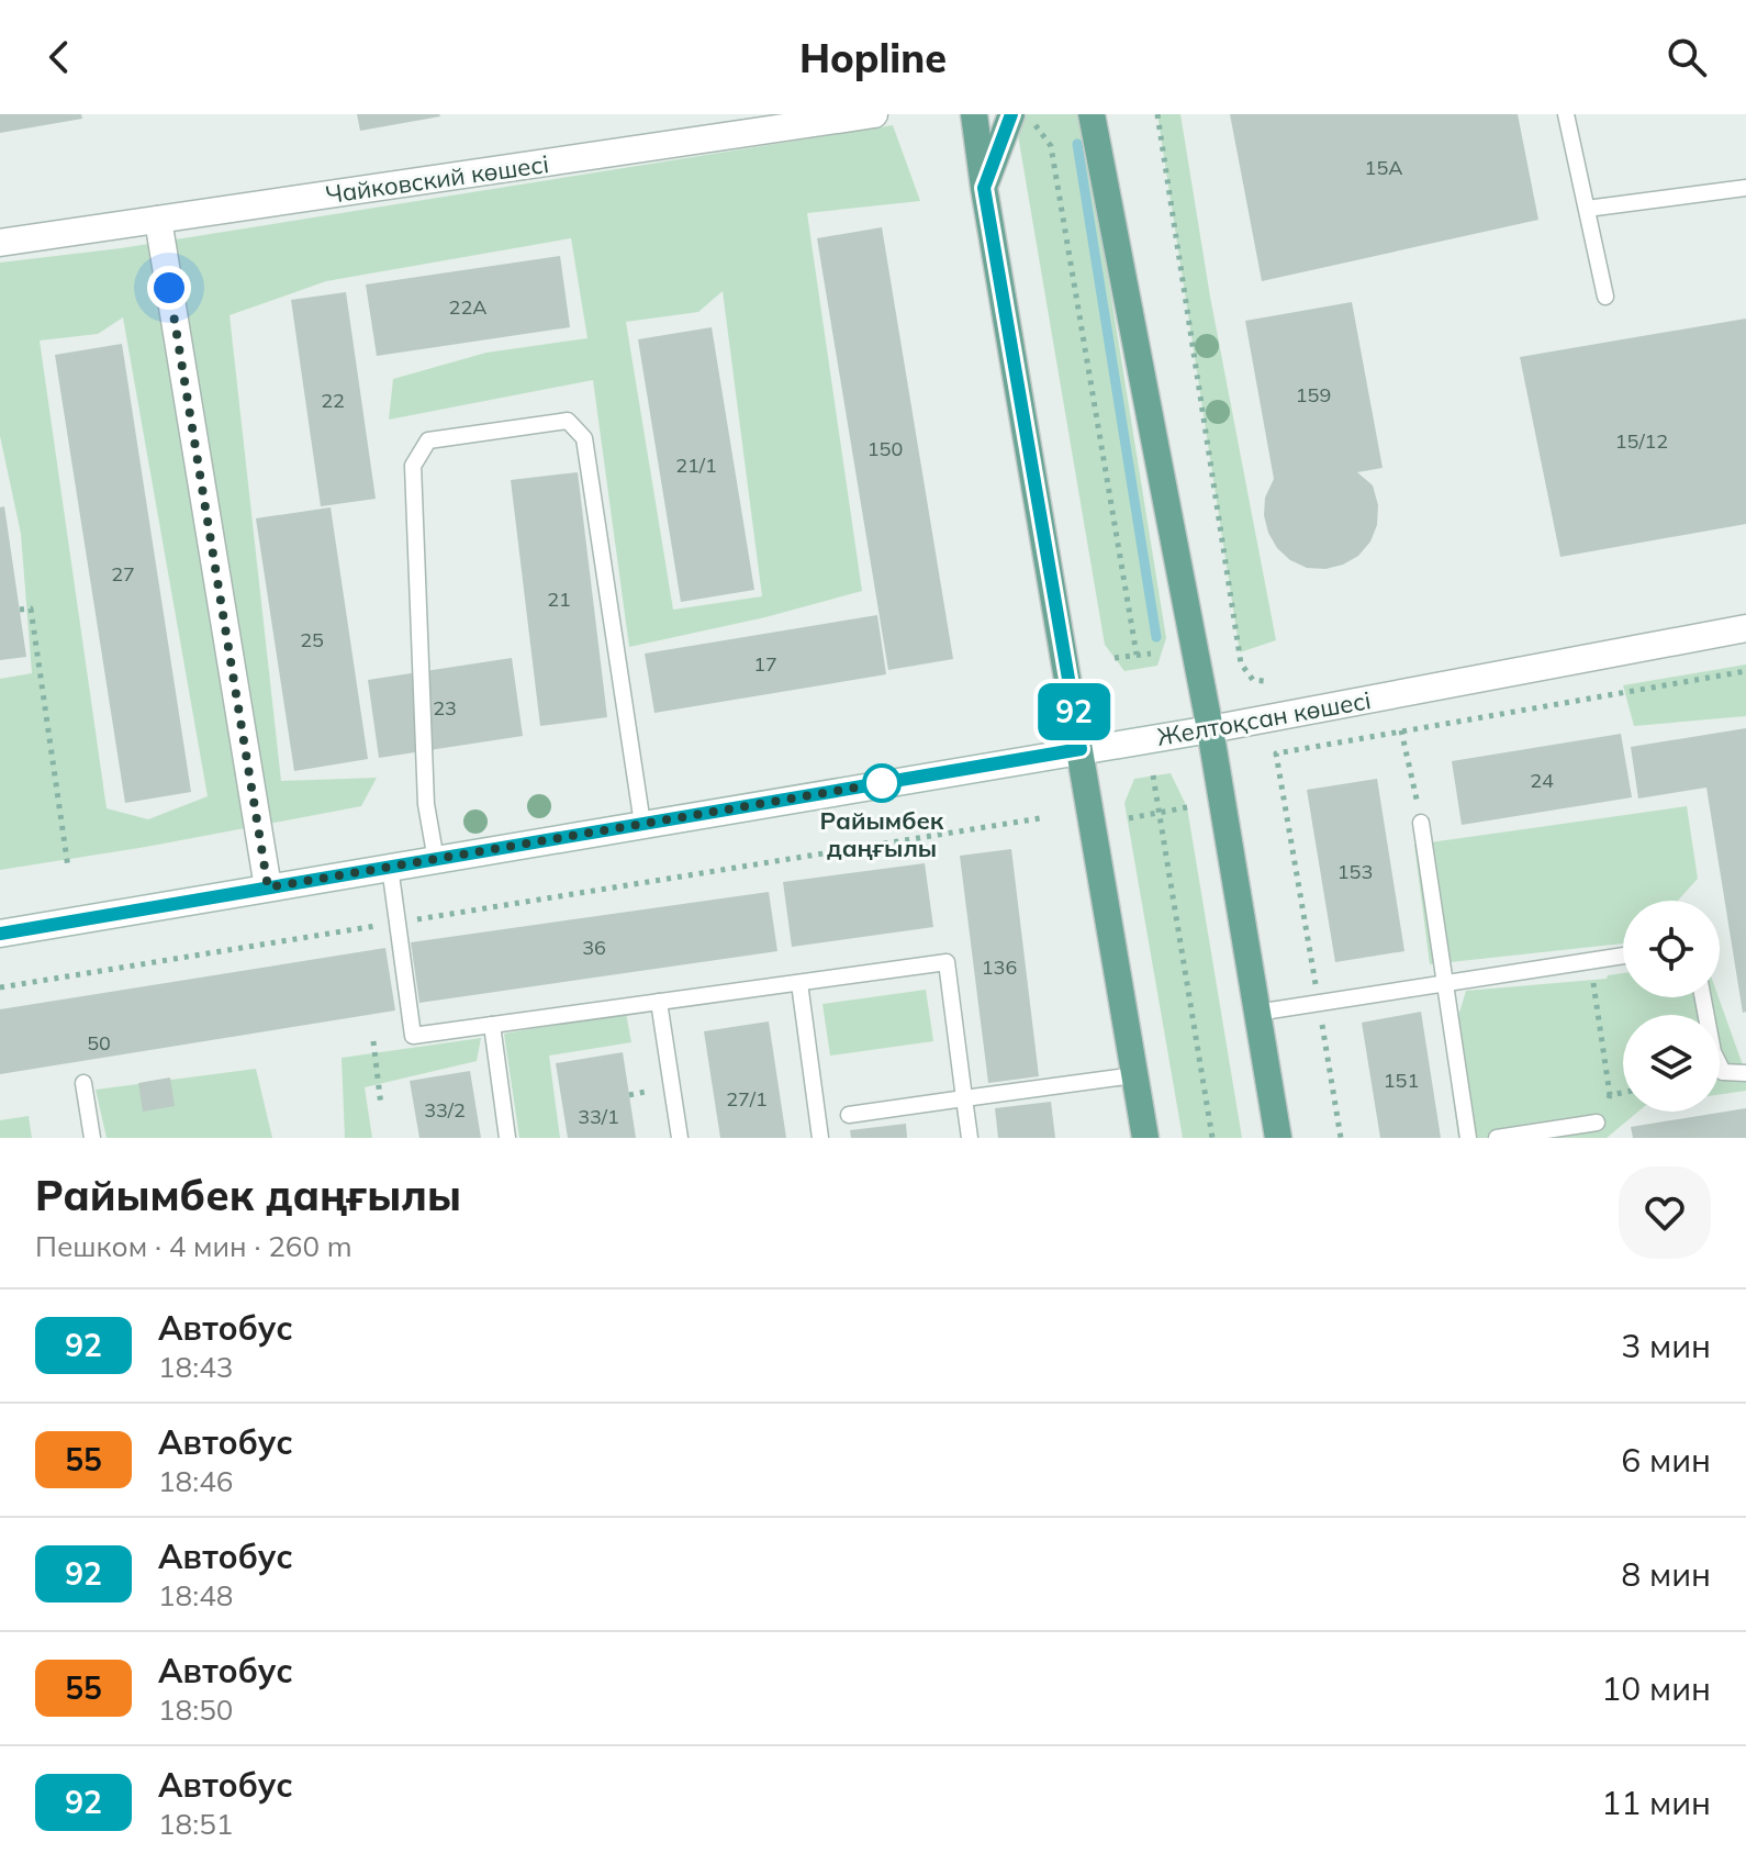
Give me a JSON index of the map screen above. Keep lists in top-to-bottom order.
{
  "streets": {
    "street": ["Чайковский көшесі", "Желтоқсан көшесі"]
  },
  "places": ["Райымбек даңғылы"],
  "lines": ["bus line 92"],
  "house_numbers": [
    "15А",
    "22А",
    "159",
    "22",
    "15/12",
    "150",
    "21/1",
    "27",
    "21",
    "25",
    "17",
    "23",
    "24",
    "153",
    "36",
    "136",
    "50",
    "151",
    "27/1",
    "33/2",
    "33/1"
  ],
  "page": {
    "header": "Hopline",
    "on_map": "92",
    "heading": ["Райымбек даңғылы", "Пешком · 4 мин · 260 m"],
    "list": [
      {
        "mark": "92",
        "name": "Автобус",
        "note": "18:43",
        "value": "3 мин"
      },
      {
        "mark": "55",
        "name": "Автобус",
        "note": "18:46",
        "value": "6 мин"
      },
      {
        "mark": "92",
        "name": "Автобус",
        "note": "18:48",
        "value": "8 мин"
      },
      {
        "mark": "55",
        "name": "Автобус",
        "note": "18:50",
        "value": "10 мин"
      },
      {
        "mark": "92",
        "name": "Автобус",
        "note": "18:51",
        "value": "11 мин"
      }
    ]
  }
}
